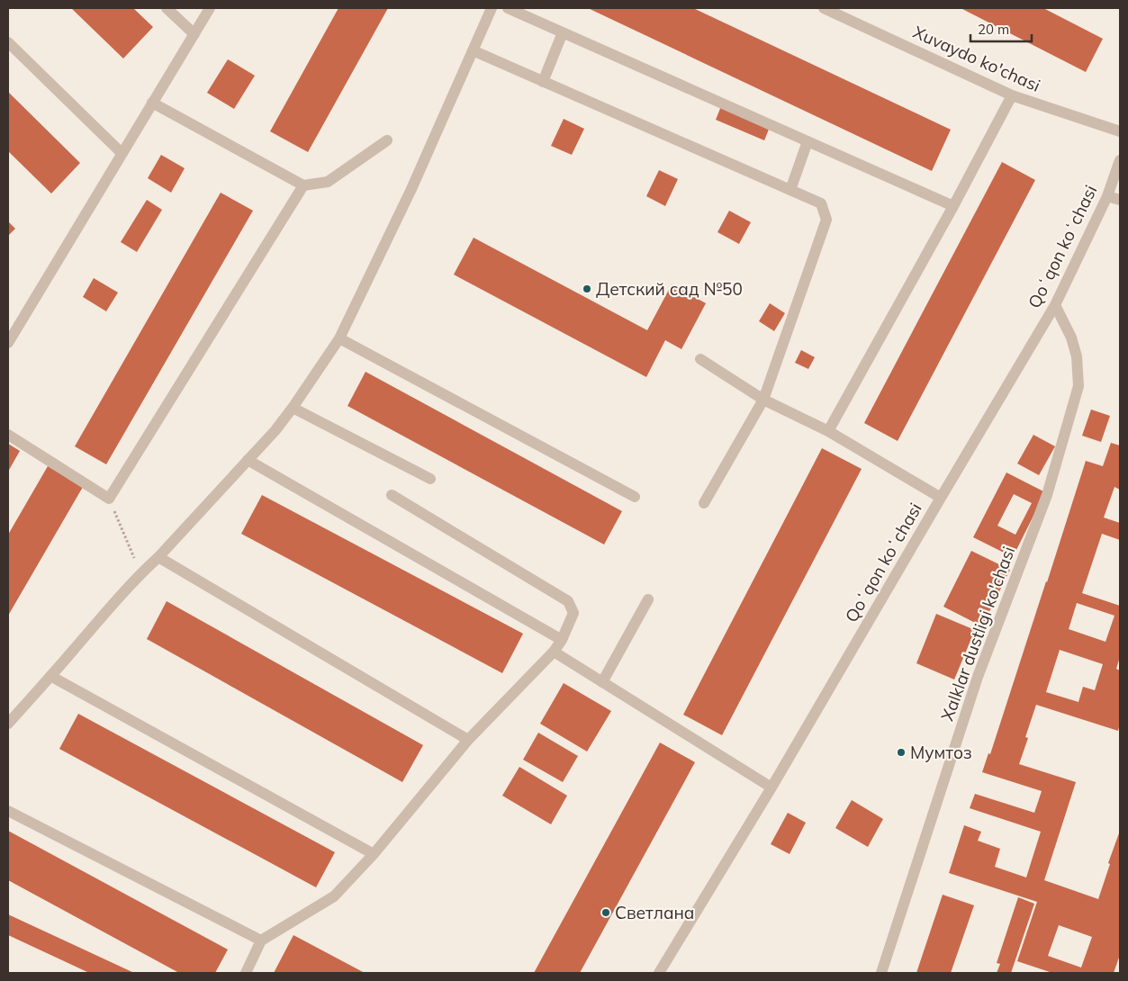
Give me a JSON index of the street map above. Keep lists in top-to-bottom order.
{
  "streets": {
    "street": ["Xuvaydo ko'chasi", "Qoʻqon koʻchasi", "Xalklar dustligi ko'chasi"]
  },
  "crossings": [
    ["Qoʻqon koʻchasi", "Xalklar dustligi ko'chasi"]
  ],
  "places": ["Детский сад №50", "Mумтоз", "Светлана"],
  "scale_bar": "20 m"
}
